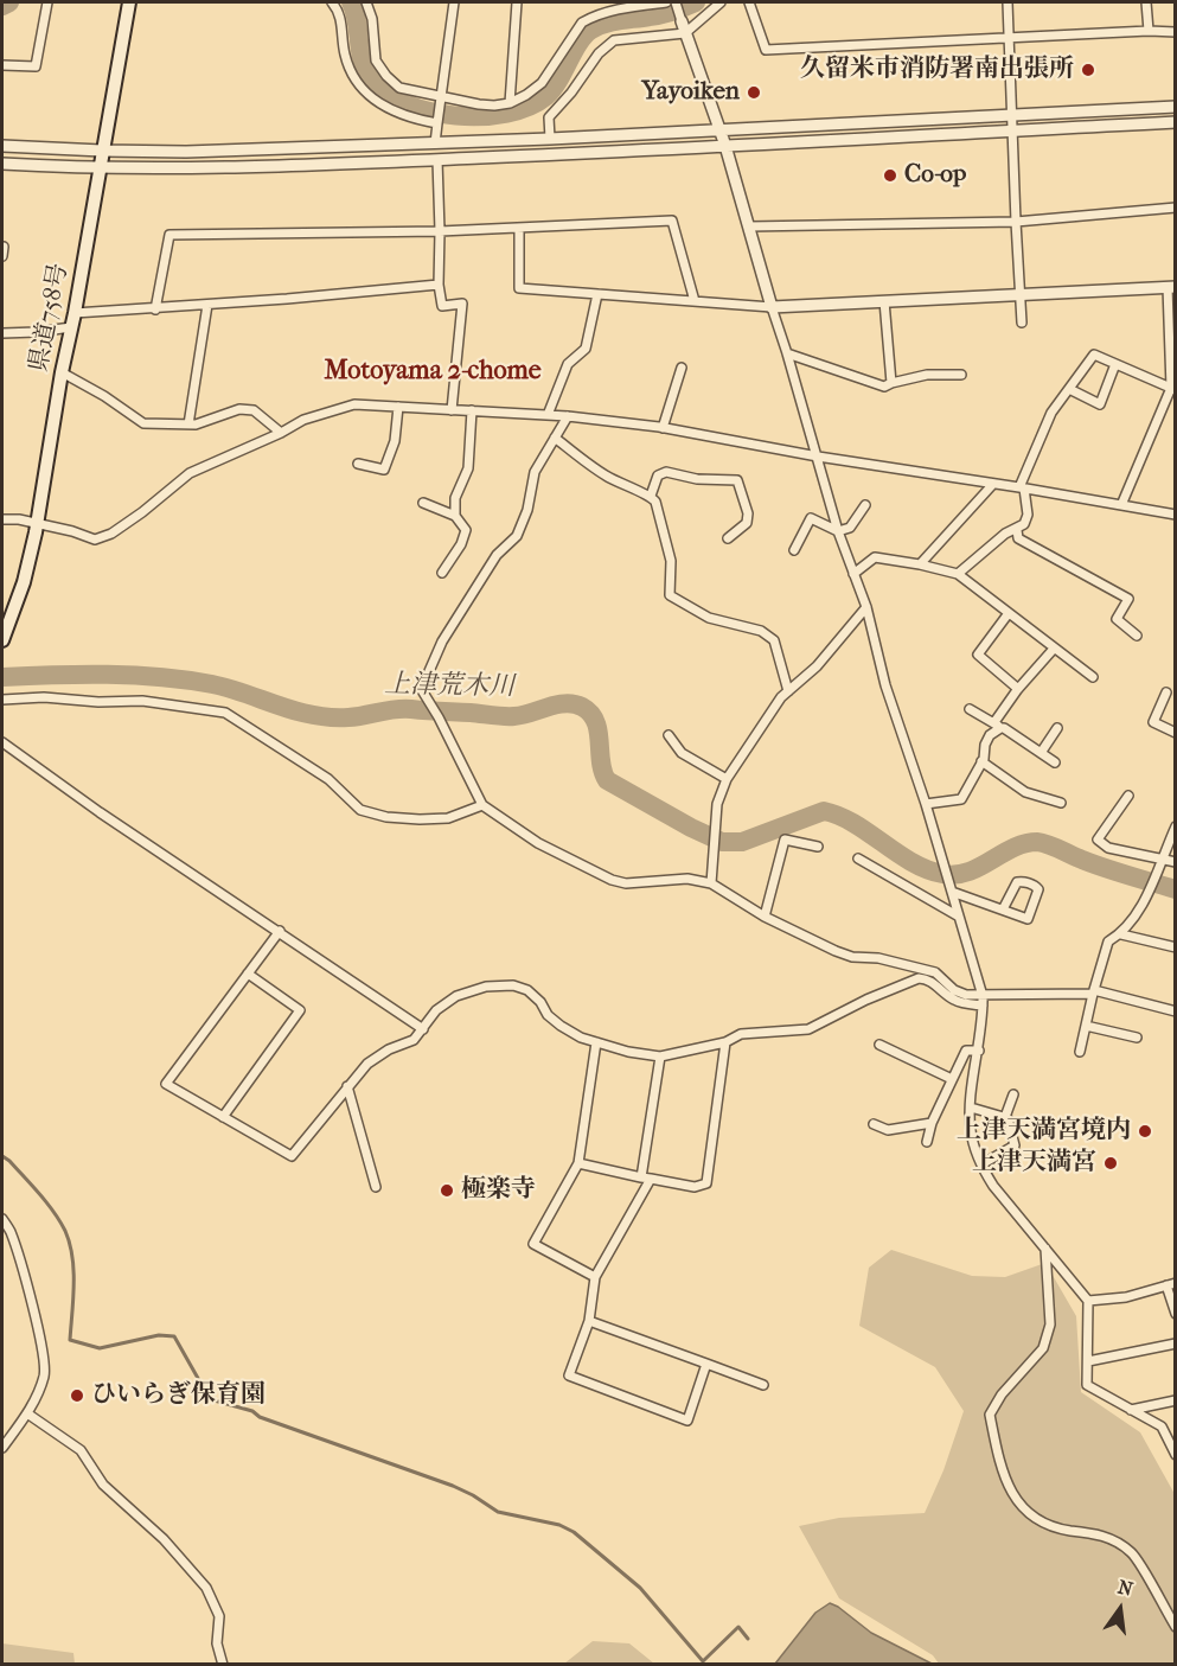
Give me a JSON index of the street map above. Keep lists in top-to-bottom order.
{
  "streets": {
    "main road": ["県道758号"]
  },
  "districts": ["Motoyama 2-chome"],
  "water": ["上津荒木川"],
  "places": [
    "久留米市消防署南出張所",
    "Yayoiken",
    "Co-op",
    "上津天満宮境内",
    "上津天満宮",
    "極楽寺",
    "ひいらぎ保育園"
  ],
  "north": "top"
}
